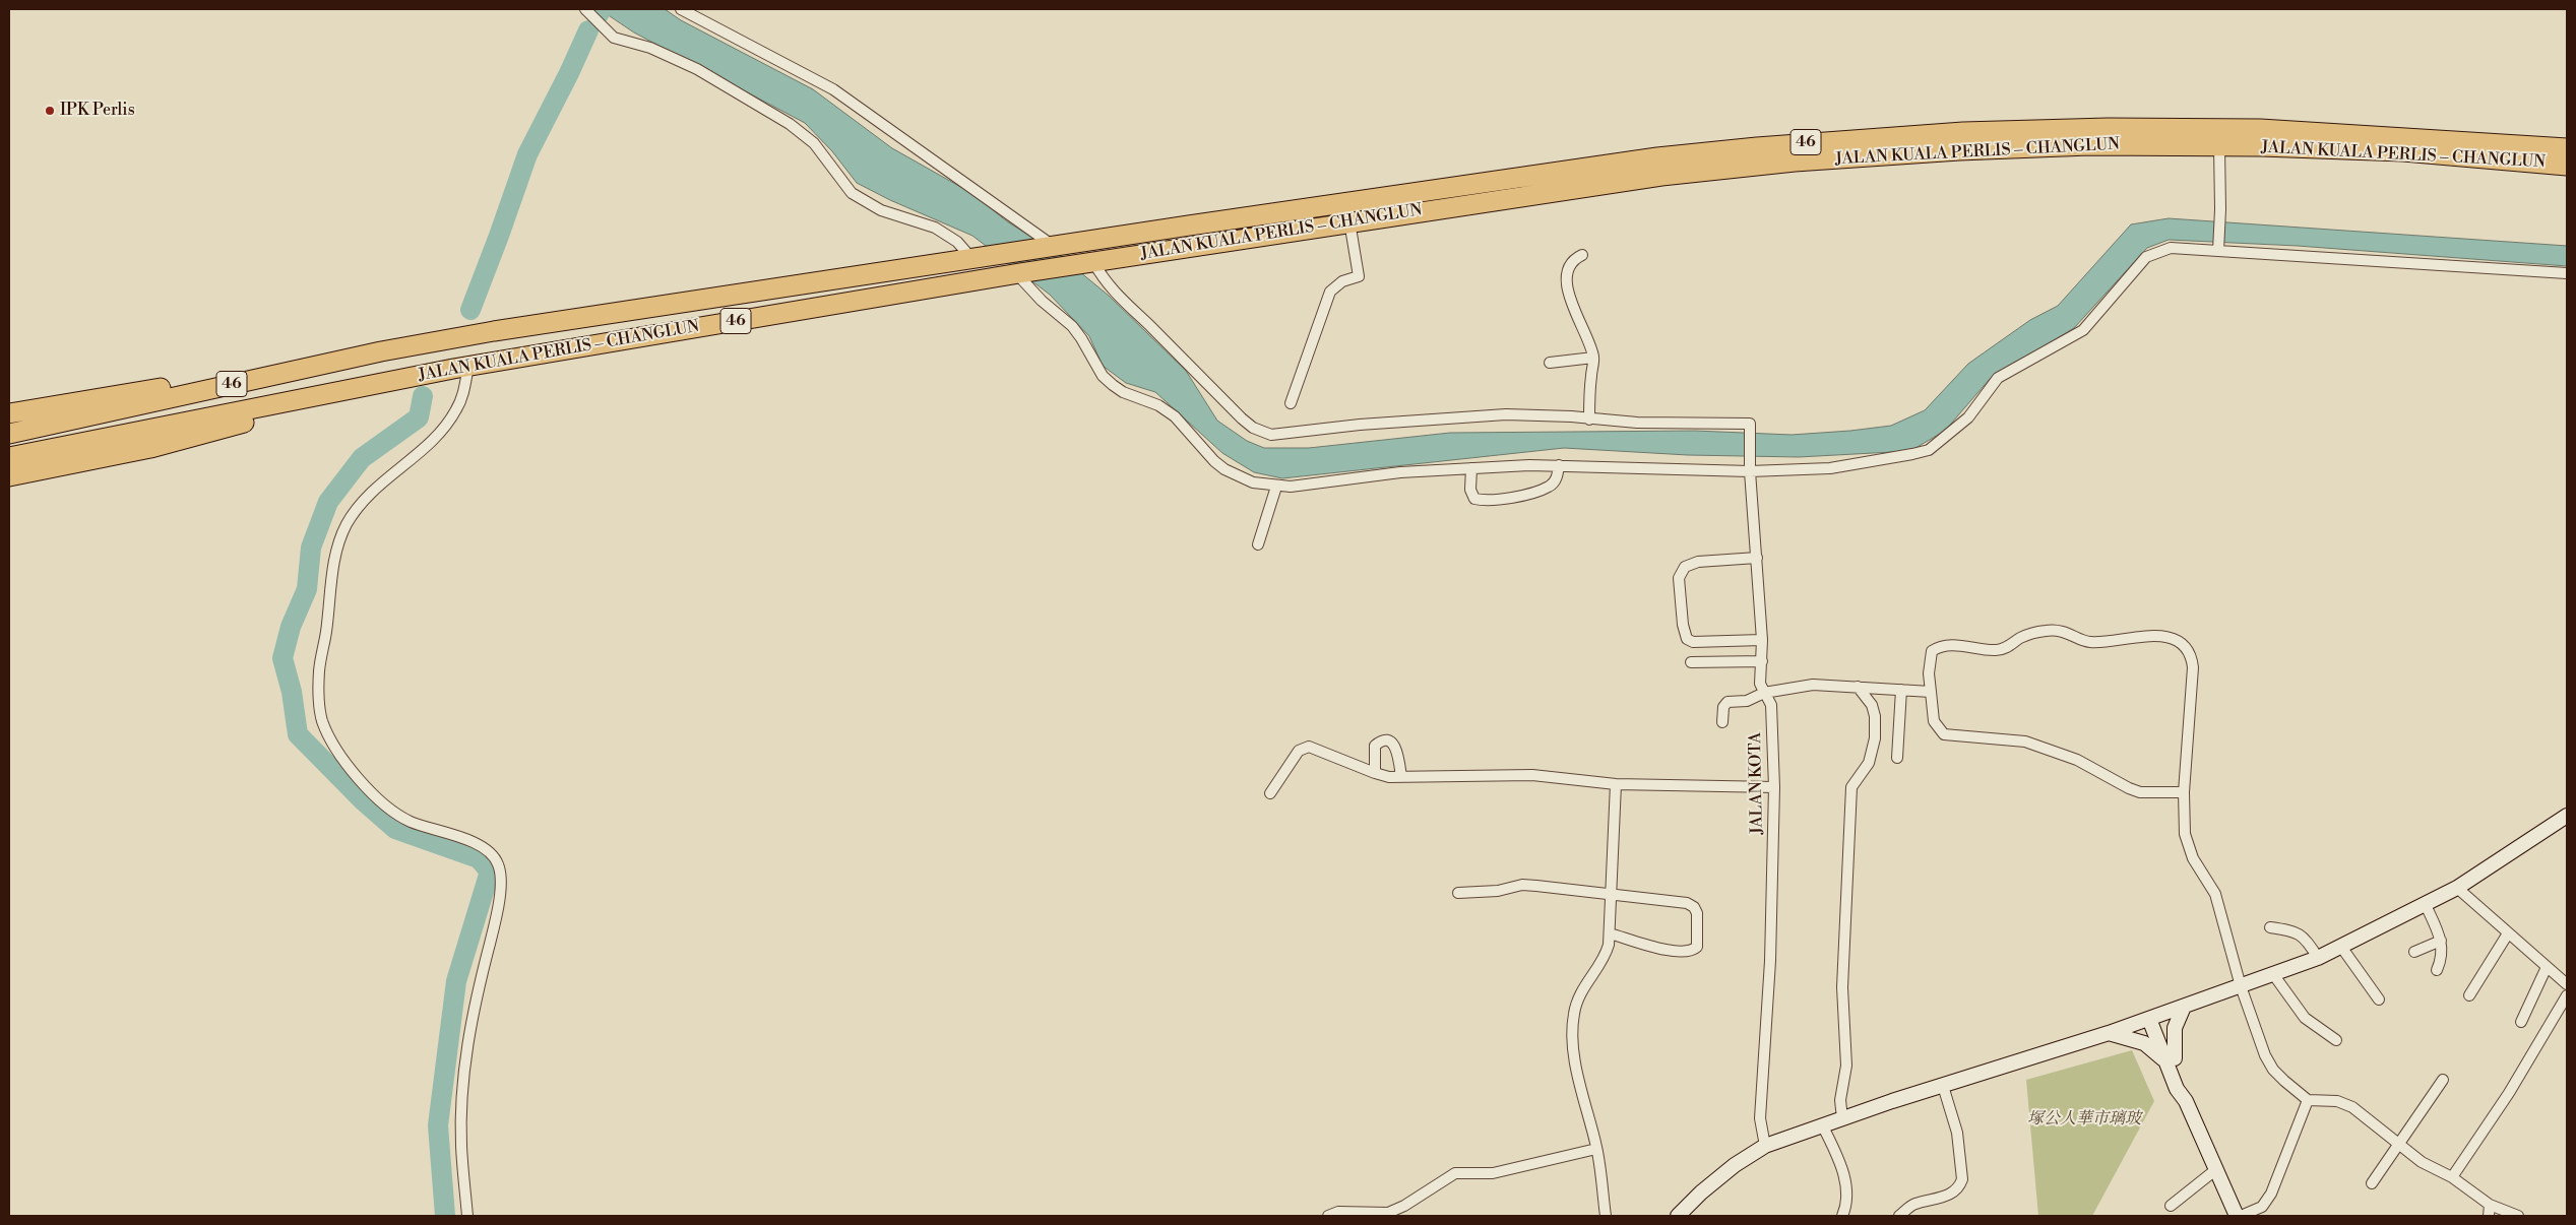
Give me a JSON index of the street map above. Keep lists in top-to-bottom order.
{
  "streets": {
    "highway": ["46", "JALAN KUALA PERLIS – CHANGLUN"],
    "street": ["JALAN KOTA"]
  },
  "parks": ["塚公人華市璃玻"],
  "places": ["IPK Perlis"]
}
